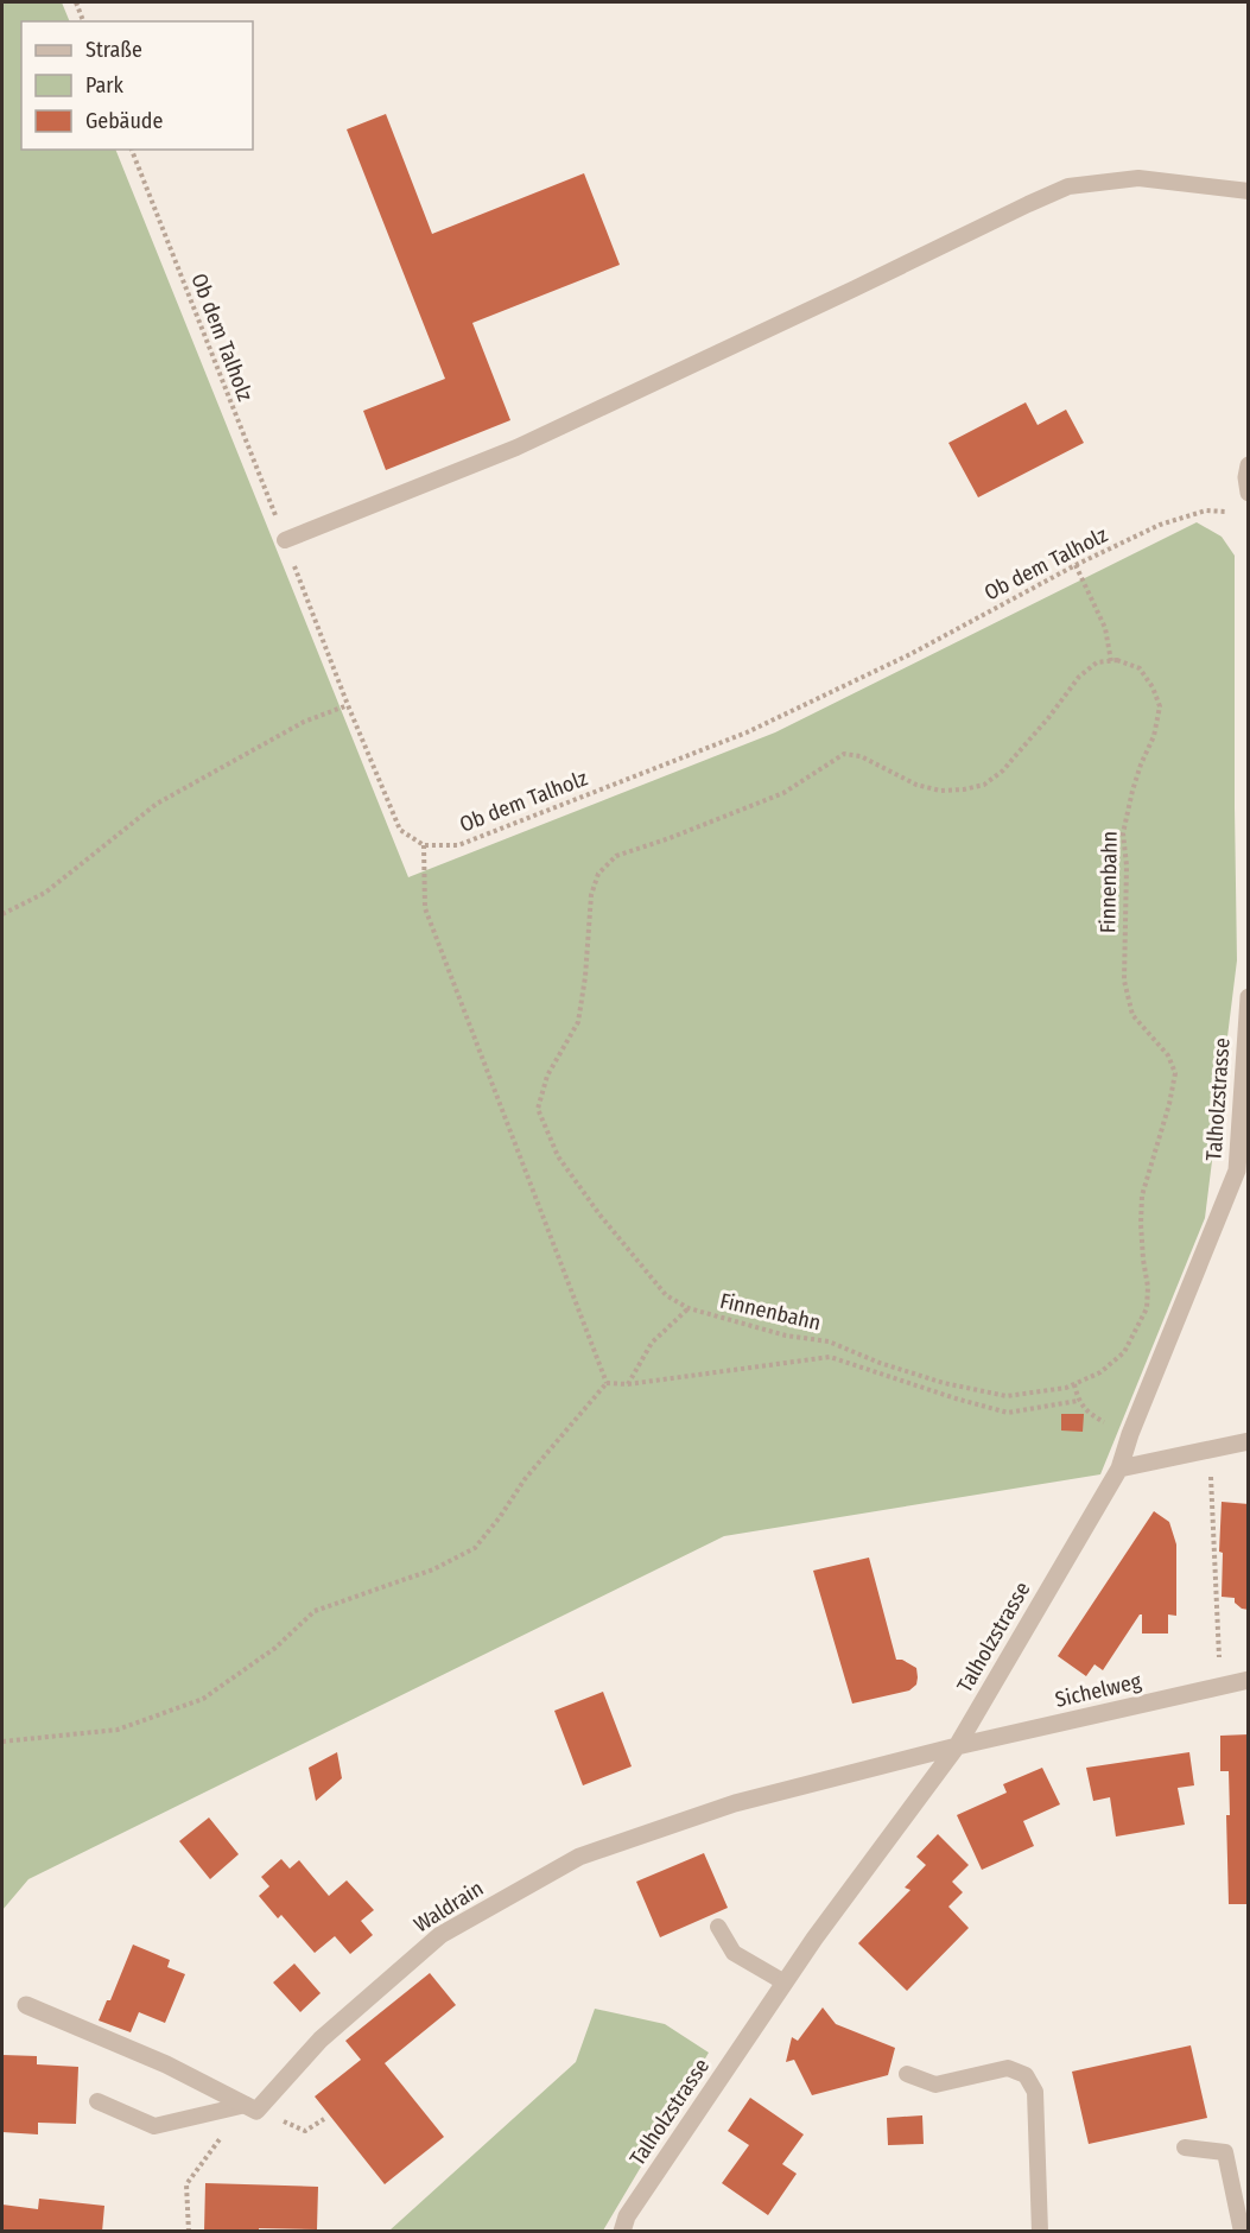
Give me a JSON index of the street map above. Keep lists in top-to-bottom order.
{
  "streets": {
    "street": ["Talholzstrasse", "Sichelweg", "Waldrain"],
    "path": ["Ob dem Talholz", "Finnenbahn"]
  },
  "crossings": [
    ["Talholzstrasse", "Sichelweg"],
    ["Talholzstrasse", "Waldrain"],
    ["Sichelweg", "Waldrain"]
  ],
  "legend": ["Straße", "Park", "Gebäude"]
}
